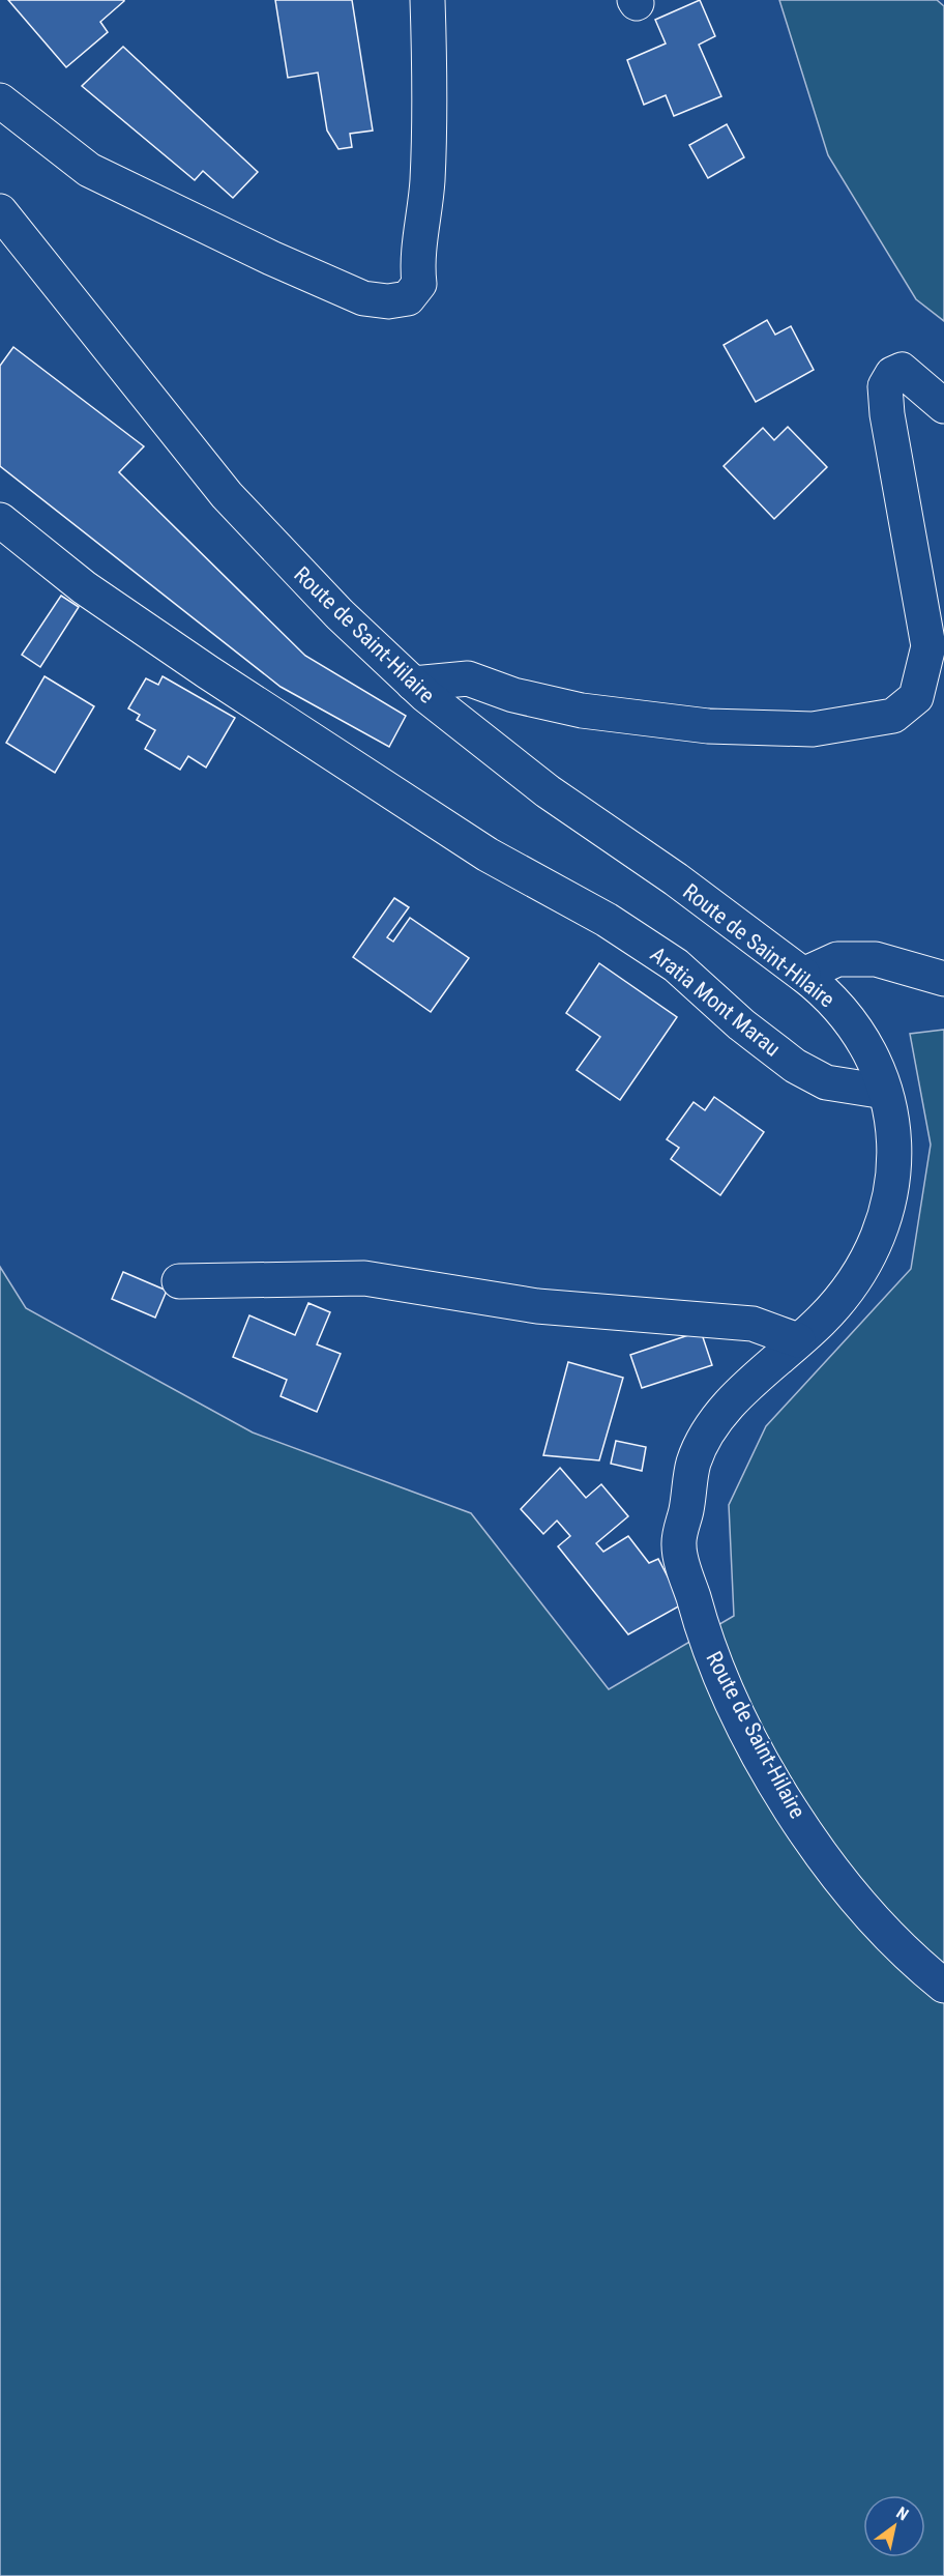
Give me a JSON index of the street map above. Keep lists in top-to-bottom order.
{
  "streets": {
    "street": ["Route de Saint-Hilaire", "Aratia Mont Marau"]
  },
  "crossings": [
    ["Route de Saint-Hilaire", "Aratia Mont Marau"]
  ],
  "north": "top right"
}
